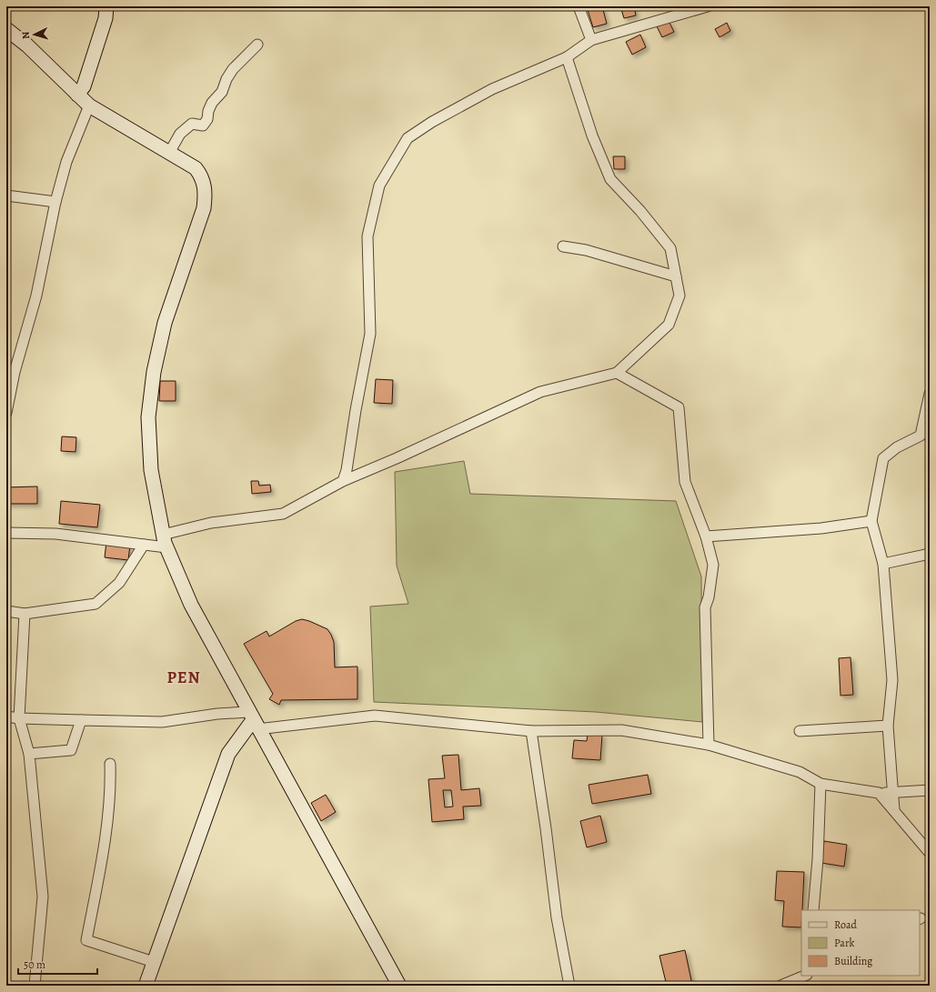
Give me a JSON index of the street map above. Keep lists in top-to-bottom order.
{
  "districts": ["PEN"],
  "legend": ["Road", "Park", "Building"],
  "scale_bar": "50 m",
  "north": "left"
}
